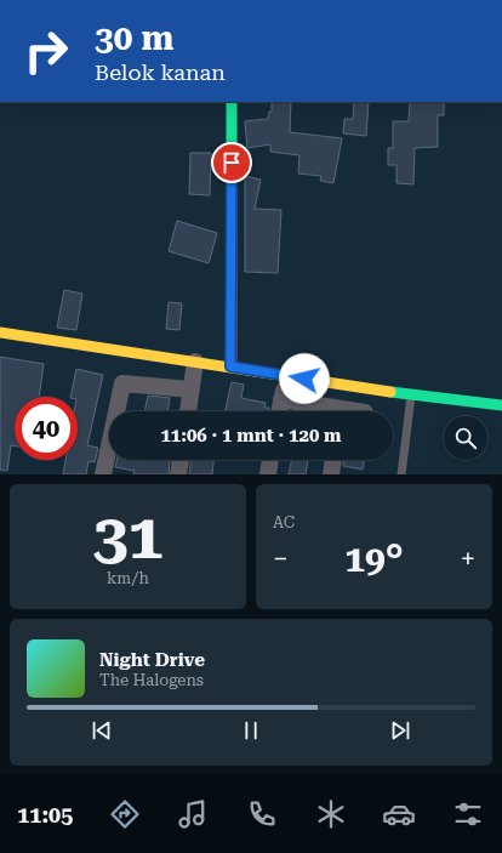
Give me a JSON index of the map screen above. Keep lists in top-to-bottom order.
{
  "page": {
    "turn": ["30 m", "Belok kanan"],
    "limit": "40",
    "trip": "11:06 · 1 mnt · 120 m",
    "tile": [
      ["31", "km/h"],
      "AC"
    ],
    "heat": ["−", "19°", "+"],
    "song": ["Night Drive", "The Halogens"],
    "tabs": "11:05"
  }
}
